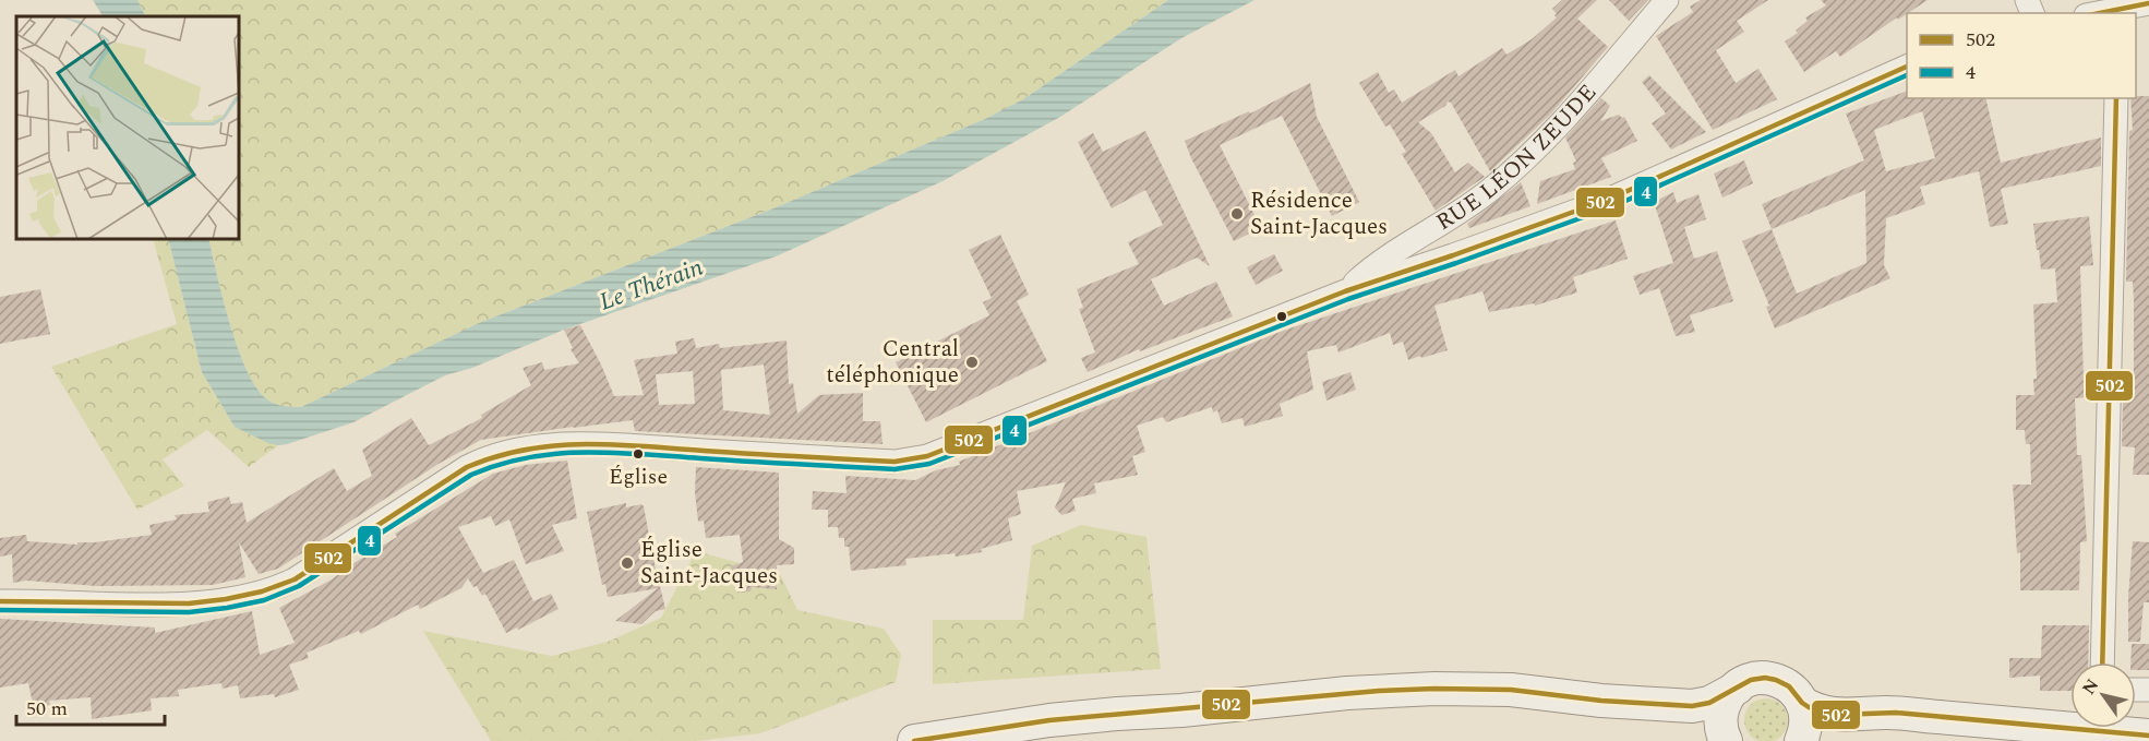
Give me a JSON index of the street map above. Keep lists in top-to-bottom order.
{
  "streets": {
    "street": ["RUE LÉON ZEUDE"]
  },
  "water": ["Le Thérain"],
  "places": [
    "Résidence Saint-Jacques",
    "Central téléphonique",
    "Église",
    "Église Saint-Jacques"
  ],
  "lines": ["transit line 502", "transit line 4"],
  "legend": ["502", "4"],
  "scale_bar": "50 m",
  "north": "top left"
}
